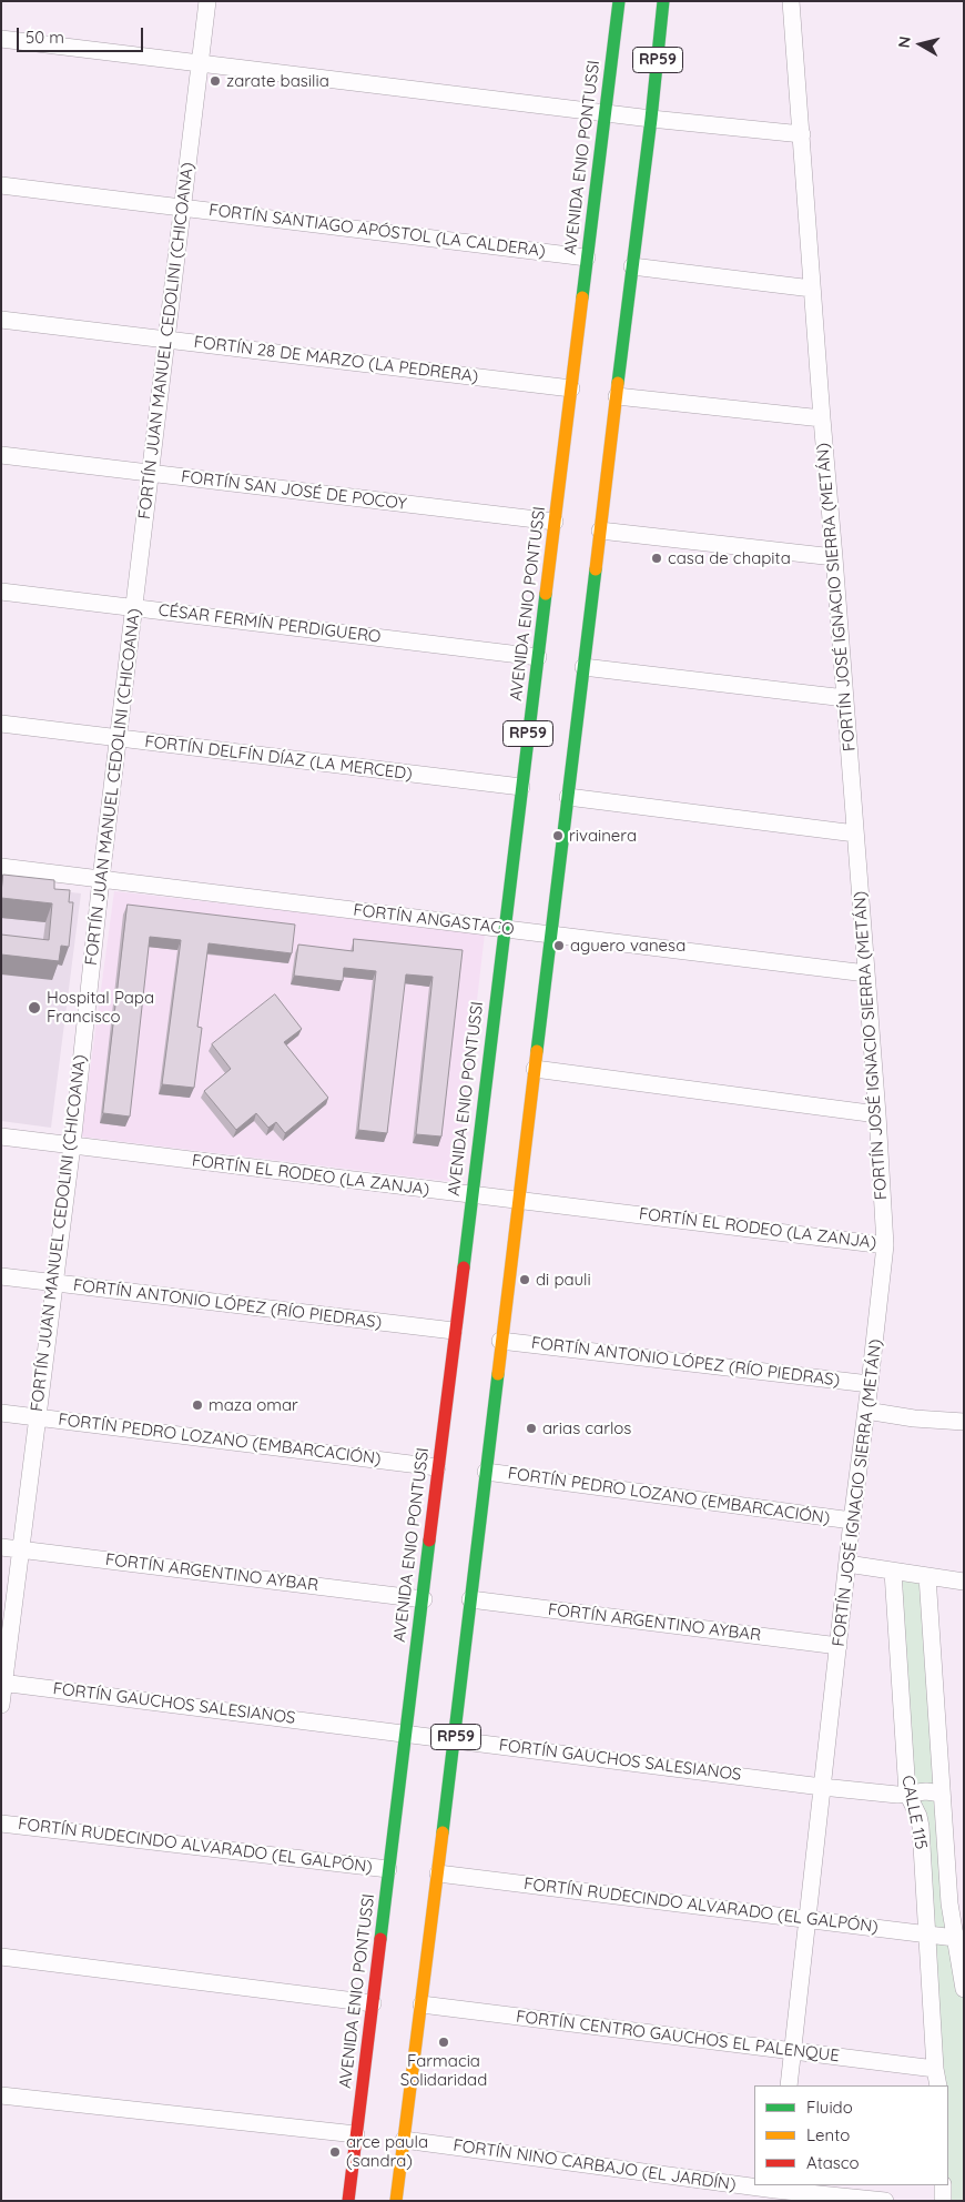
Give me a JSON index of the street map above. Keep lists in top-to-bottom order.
{
  "streets": {
    "main road": ["RP59", "AVENIDA ENIO PONTUSSI"],
    "street": [
      "FORTÍN SANTIAGO APÓSTOL (LA CALDERA)",
      "FORTÍN JUAN MANUEL CEDOLINI (CHICOANA)",
      "FORTÍN 28 DE MARZO (LA PEDRERA)",
      "FORTÍN SAN JOSÉ DE POCOY",
      "FORTÍN JOSÉ IGNACIO SIERRA (METÁN)",
      "CÉSAR FERMÍN PERDIGUERO",
      "FORTÍN DELFÍN DÍAZ (LA MERCED)",
      "FORTÍN ANGASTACO",
      "FORTÍN EL RODEO (LA ZANJA)",
      "FORTÍN ANTONIO LÓPEZ (RÍO PIEDRAS)",
      "FORTÍN PEDRO LOZANO (EMBARCACIÓN)",
      "FORTÍN ARGENTINO AYBAR",
      "FORTÍN GAUCHOS SALESIANOS",
      "CALLE 115",
      "FORTÍN RUDECINDO ALVARADO (EL GALPÓN)",
      "FORTÍN CENTRO GAUCHOS EL PALENQUE",
      "FORTÍN NINO CARBAJO (EL JARDÍN)"
    ]
  },
  "crossings": [
    ["RP59", "FORTÍN ANGASTACO"],
    ["RP59", "FORTÍN EL RODEO (LA ZANJA)"],
    ["RP59", "FORTÍN ANTONIO LÓPEZ (RÍO PIEDRAS)"],
    ["RP59", "FORTÍN PEDRO LOZANO (EMBARCACIÓN)"],
    ["RP59", "FORTÍN ARGENTINO AYBAR"],
    ["RP59", "FORTÍN GAUCHOS SALESIANOS"],
    ["RP59", "FORTÍN RUDECINDO ALVARADO (EL GALPÓN)"],
    ["RP59", "FORTÍN CENTRO GAUCHOS EL PALENQUE"],
    ["RP59", "FORTÍN NINO CARBAJO (EL JARDÍN)"],
    ["AVENIDA ENIO PONTUSSI", "FORTÍN SANTIAGO APÓSTOL (LA CALDERA)"],
    ["AVENIDA ENIO PONTUSSI", "FORTÍN 28 DE MARZO (LA PEDRERA)"],
    ["AVENIDA ENIO PONTUSSI", "FORTÍN SAN JOSÉ DE POCOY"],
    ["AVENIDA ENIO PONTUSSI", "CÉSAR FERMÍN PERDIGUERO"],
    ["AVENIDA ENIO PONTUSSI", "FORTÍN DELFÍN DÍAZ (LA MERCED)"],
    ["AVENIDA ENIO PONTUSSI", "FORTÍN ANGASTACO"],
    ["AVENIDA ENIO PONTUSSI", "FORTÍN EL RODEO (LA ZANJA)"],
    ["AVENIDA ENIO PONTUSSI", "FORTÍN ANTONIO LÓPEZ (RÍO PIEDRAS)"],
    ["AVENIDA ENIO PONTUSSI", "FORTÍN PEDRO LOZANO (EMBARCACIÓN)"],
    ["AVENIDA ENIO PONTUSSI", "FORTÍN ARGENTINO AYBAR"],
    ["AVENIDA ENIO PONTUSSI", "FORTÍN GAUCHOS SALESIANOS"],
    ["AVENIDA ENIO PONTUSSI", "FORTÍN RUDECINDO ALVARADO (EL GALPÓN)"],
    ["FORTÍN SANTIAGO APÓSTOL (LA CALDERA)", "FORTÍN JUAN MANUEL CEDOLINI (CHICOANA)"],
    ["FORTÍN JUAN MANUEL CEDOLINI (CHICOANA)", "FORTÍN 28 DE MARZO (LA PEDRERA)"],
    ["FORTÍN JUAN MANUEL CEDOLINI (CHICOANA)", "FORTÍN SAN JOSÉ DE POCOY"],
    ["FORTÍN JUAN MANUEL CEDOLINI (CHICOANA)", "CÉSAR FERMÍN PERDIGUERO"],
    ["FORTÍN JUAN MANUEL CEDOLINI (CHICOANA)", "FORTÍN DELFÍN DÍAZ (LA MERCED)"],
    ["FORTÍN JUAN MANUEL CEDOLINI (CHICOANA)", "FORTÍN ANGASTACO"],
    ["FORTÍN JUAN MANUEL CEDOLINI (CHICOANA)", "FORTÍN EL RODEO (LA ZANJA)"],
    ["FORTÍN JUAN MANUEL CEDOLINI (CHICOANA)", "FORTÍN ANTONIO LÓPEZ (RÍO PIEDRAS)"],
    ["FORTÍN JUAN MANUEL CEDOLINI (CHICOANA)", "FORTÍN PEDRO LOZANO (EMBARCACIÓN)"],
    ["FORTÍN JUAN MANUEL CEDOLINI (CHICOANA)", "FORTÍN ARGENTINO AYBAR"],
    ["FORTÍN JUAN MANUEL CEDOLINI (CHICOANA)", "FORTÍN GAUCHOS SALESIANOS"],
    ["FORTÍN JOSÉ IGNACIO SIERRA (METÁN)", "FORTÍN ANGASTACO"],
    ["FORTÍN JOSÉ IGNACIO SIERRA (METÁN)", "FORTÍN EL RODEO (LA ZANJA)"],
    ["FORTÍN JOSÉ IGNACIO SIERRA (METÁN)", "FORTÍN ANTONIO LÓPEZ (RÍO PIEDRAS)"],
    ["FORTÍN JOSÉ IGNACIO SIERRA (METÁN)", "FORTÍN PEDRO LOZANO (EMBARCACIÓN)"],
    ["FORTÍN JOSÉ IGNACIO SIERRA (METÁN)", "FORTÍN ARGENTINO AYBAR"],
    ["FORTÍN JOSÉ IGNACIO SIERRA (METÁN)", "FORTÍN GAUCHOS SALESIANOS"],
    ["FORTÍN JOSÉ IGNACIO SIERRA (METÁN)", "FORTÍN RUDECINDO ALVARADO (EL GALPÓN)"],
    ["FORTÍN JOSÉ IGNACIO SIERRA (METÁN)", "FORTÍN CENTRO GAUCHOS EL PALENQUE"],
    ["FORTÍN GAUCHOS SALESIANOS", "CALLE 115"],
    ["CALLE 115", "FORTÍN RUDECINDO ALVARADO (EL GALPÓN)"],
    ["CALLE 115", "FORTÍN CENTRO GAUCHOS EL PALENQUE"]
  ],
  "places": [
    "zarate basilia",
    "casa de chapita",
    "rivainera",
    "aguero vanesa",
    "Hospital Papa Francisco",
    "di pauli",
    "maza omar",
    "arias carlos",
    "Farmacia Solidaridad",
    "arce paula (sandra)"
  ],
  "legend": ["Fluido", "Lento", "Atasco"],
  "scale_bar": "50 m",
  "north": "left"
}
